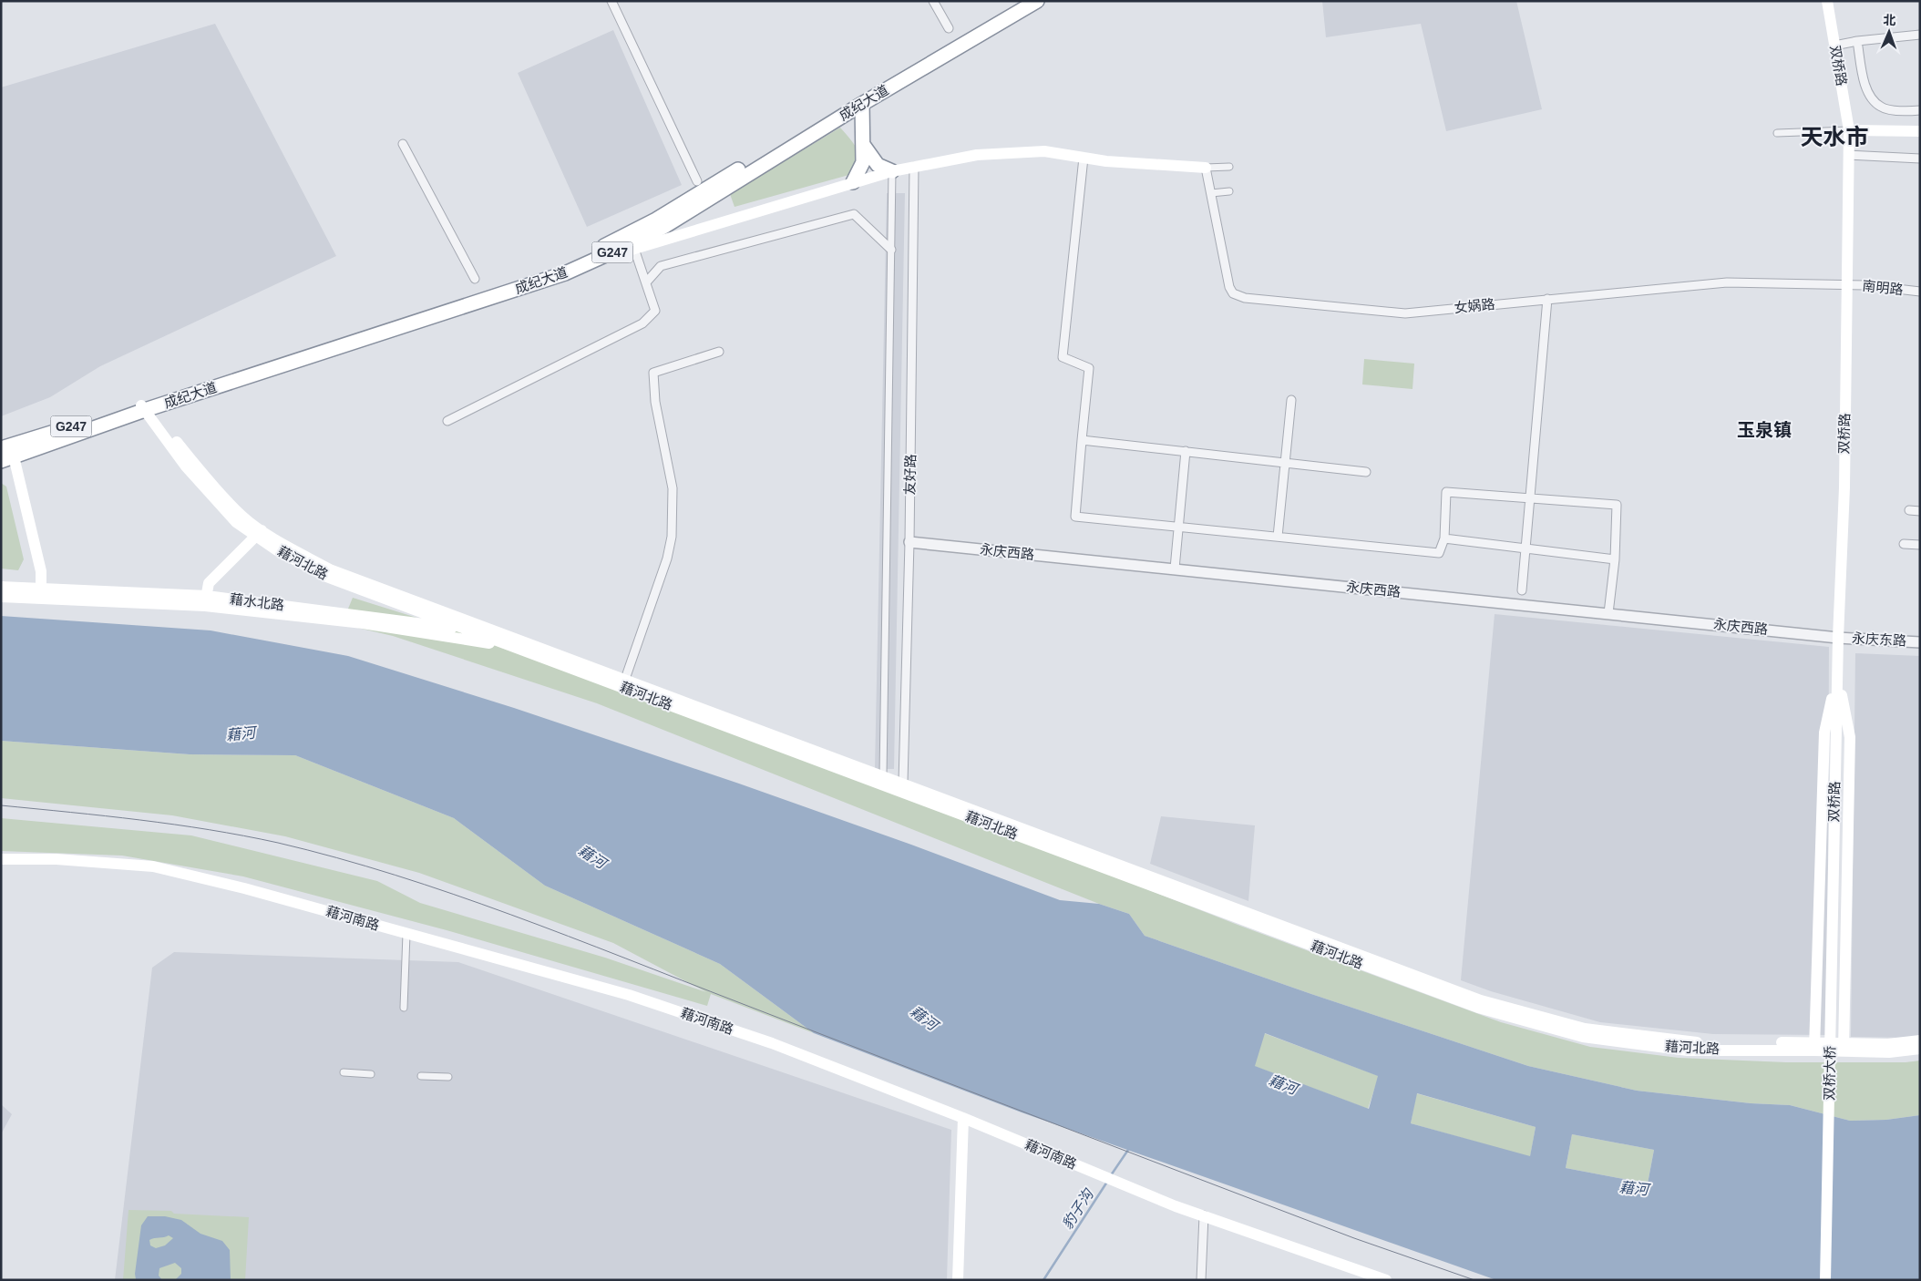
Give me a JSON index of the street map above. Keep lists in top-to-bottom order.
{
  "streets": {
    "highway": ["成纪大道", "G247"],
    "main road": [
      "双桥路",
      "藉河北路",
      "藉水北路",
      "藉河南路",
      "双桥大桥"
    ],
    "street": [
      "南明路",
      "女娲路",
      "友好路",
      "永庆西路",
      "永庆东路"
    ]
  },
  "crossings": [
    ["双桥路", "南明路"],
    ["双桥路", "女娲路"],
    ["双桥路", "永庆西路"],
    ["双桥路", "永庆东路"],
    ["双桥路", "双桥大桥"],
    ["成纪大道", "藉河北路"],
    ["南明路", "女娲路"],
    ["友好路", "永庆西路"],
    ["友好路", "藉河北路"],
    ["永庆西路", "永庆东路"],
    ["藉河北路", "藉水北路"]
  ],
  "districts": ["天水市", "玉泉镇"],
  "water": ["藉河", "豹子沟"],
  "north": "top"
}
